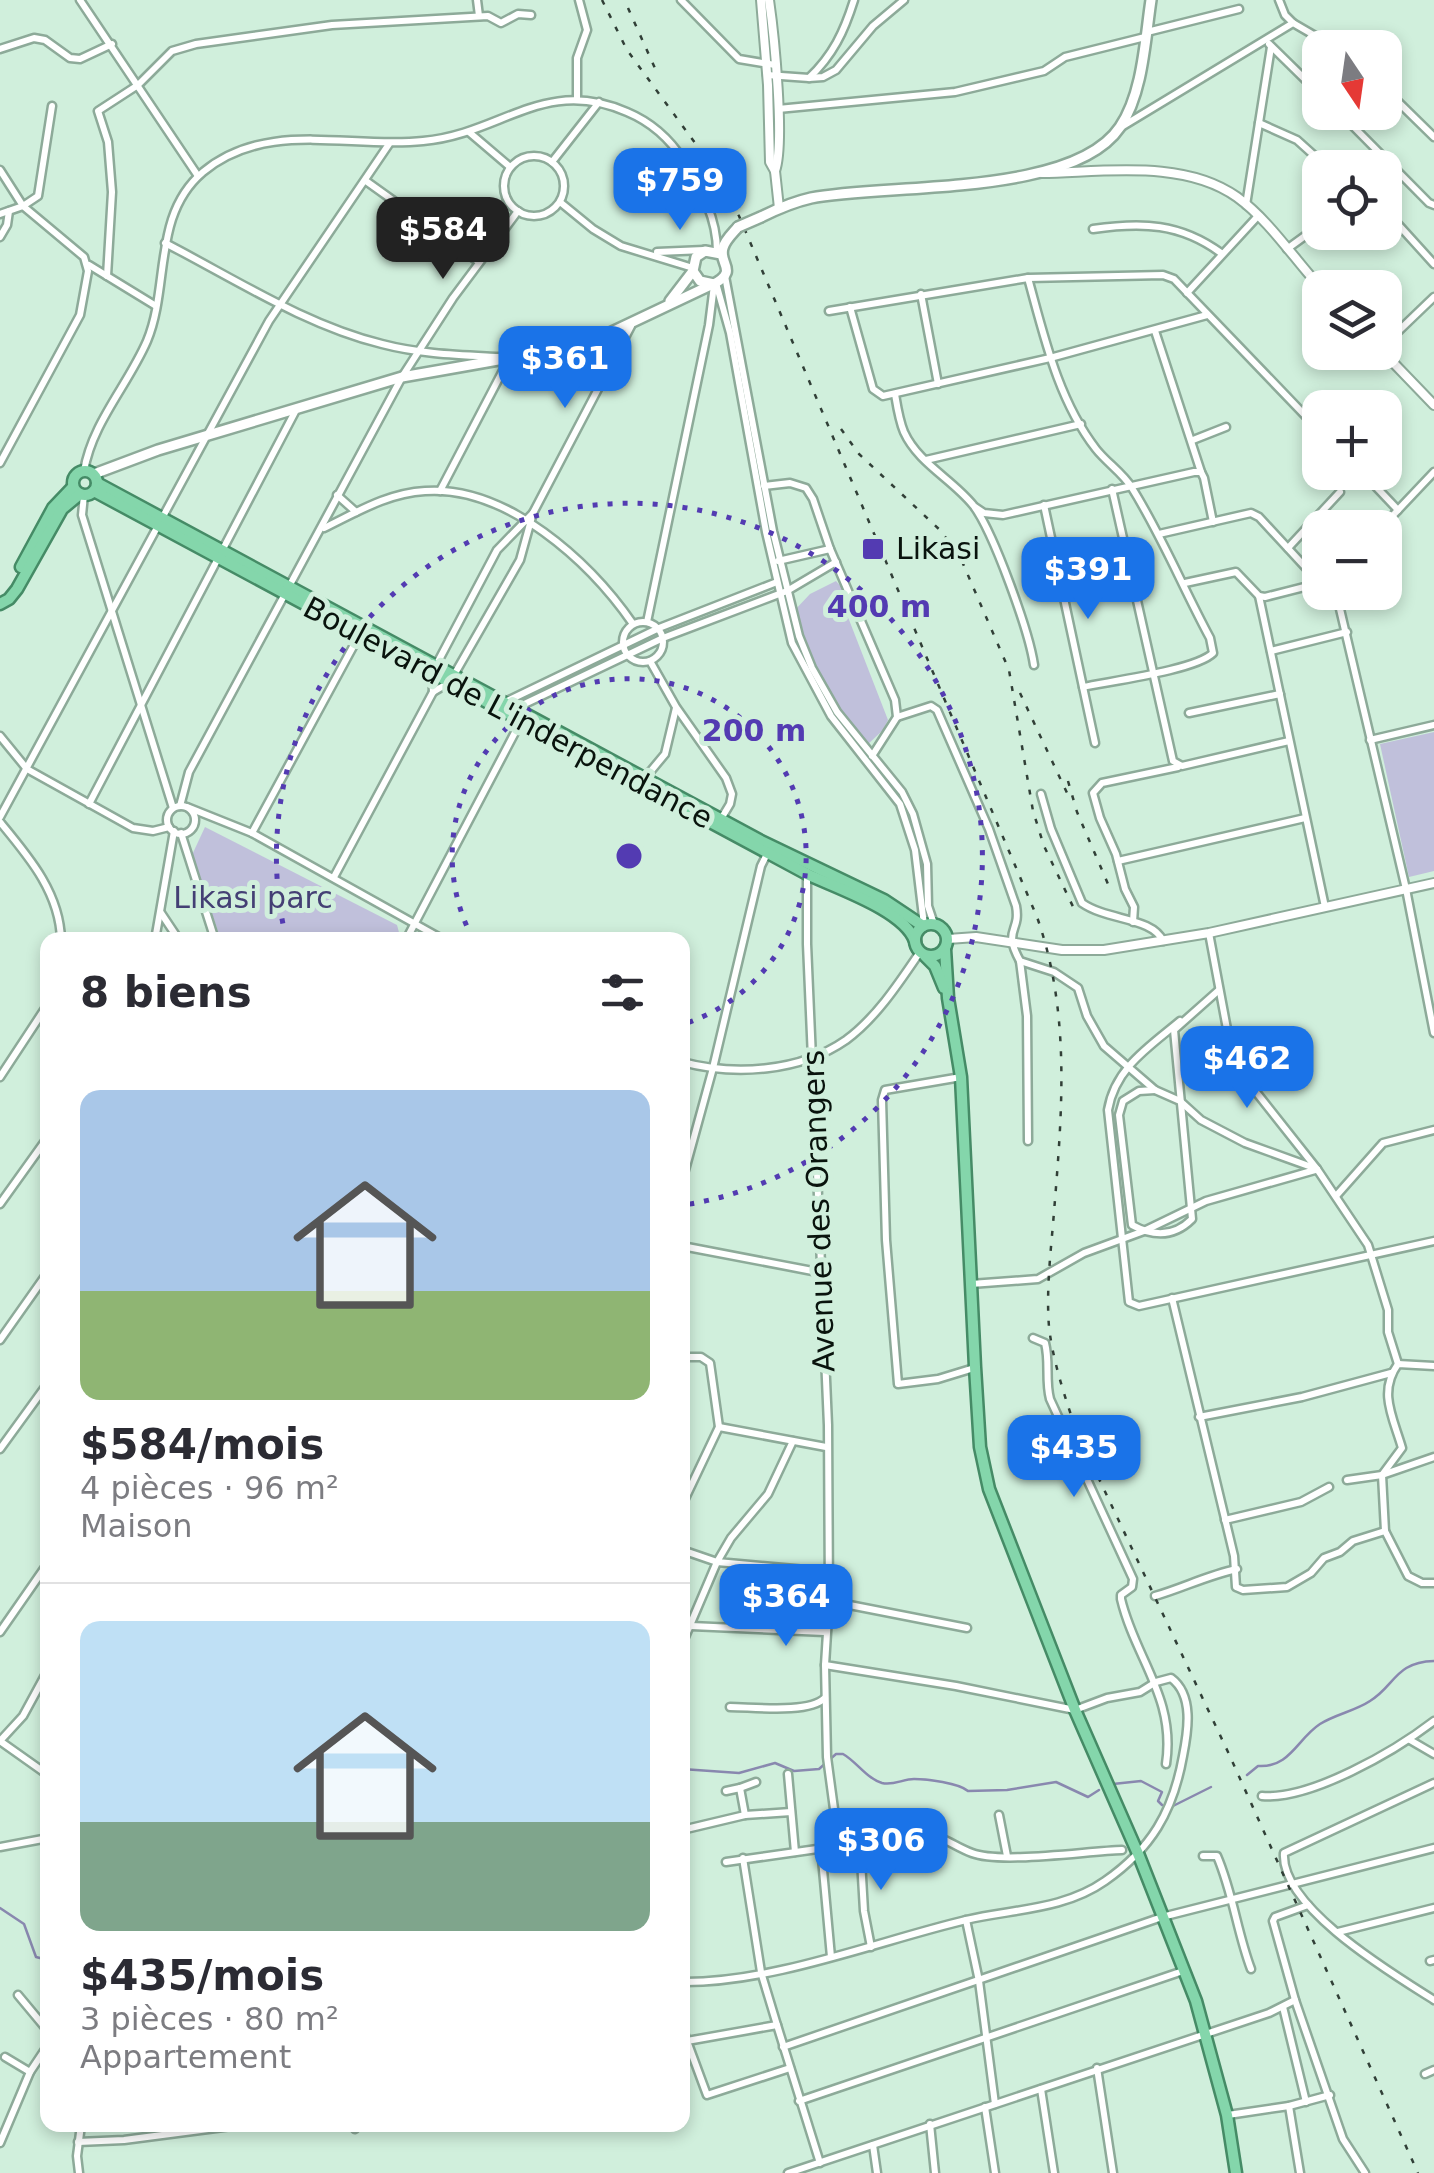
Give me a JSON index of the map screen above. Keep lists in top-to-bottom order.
{
  "streets": {
    "highway": ["Boulevard de L'inderpendance"],
    "street": ["Avenue des Orangers"]
  },
  "crossings": [
    ["Boulevard de L'inderpendance", "Avenue des Orangers"]
  ],
  "parks": ["Likasi parc"],
  "places": {
    "transit": ["Likasi"]
  },
  "north": "bottom",
  "page": {
    "map_buttons": ["+", "−"],
    "price": [
      "$759",
      "$584",
      "$361",
      "$391",
      "$462",
      "$435",
      "$364",
      "$306"
    ],
    "heading": "8 biens",
    "list": [
      {
        "name": "$584/mois",
        "note": "4 pièces · 96 m² · Maison"
      },
      {
        "name": "$435/mois",
        "note": "3 pièces · 80 m² · Appartement"
      }
    ]
  },
  "rings": ["400 m", "200 m"]
}
